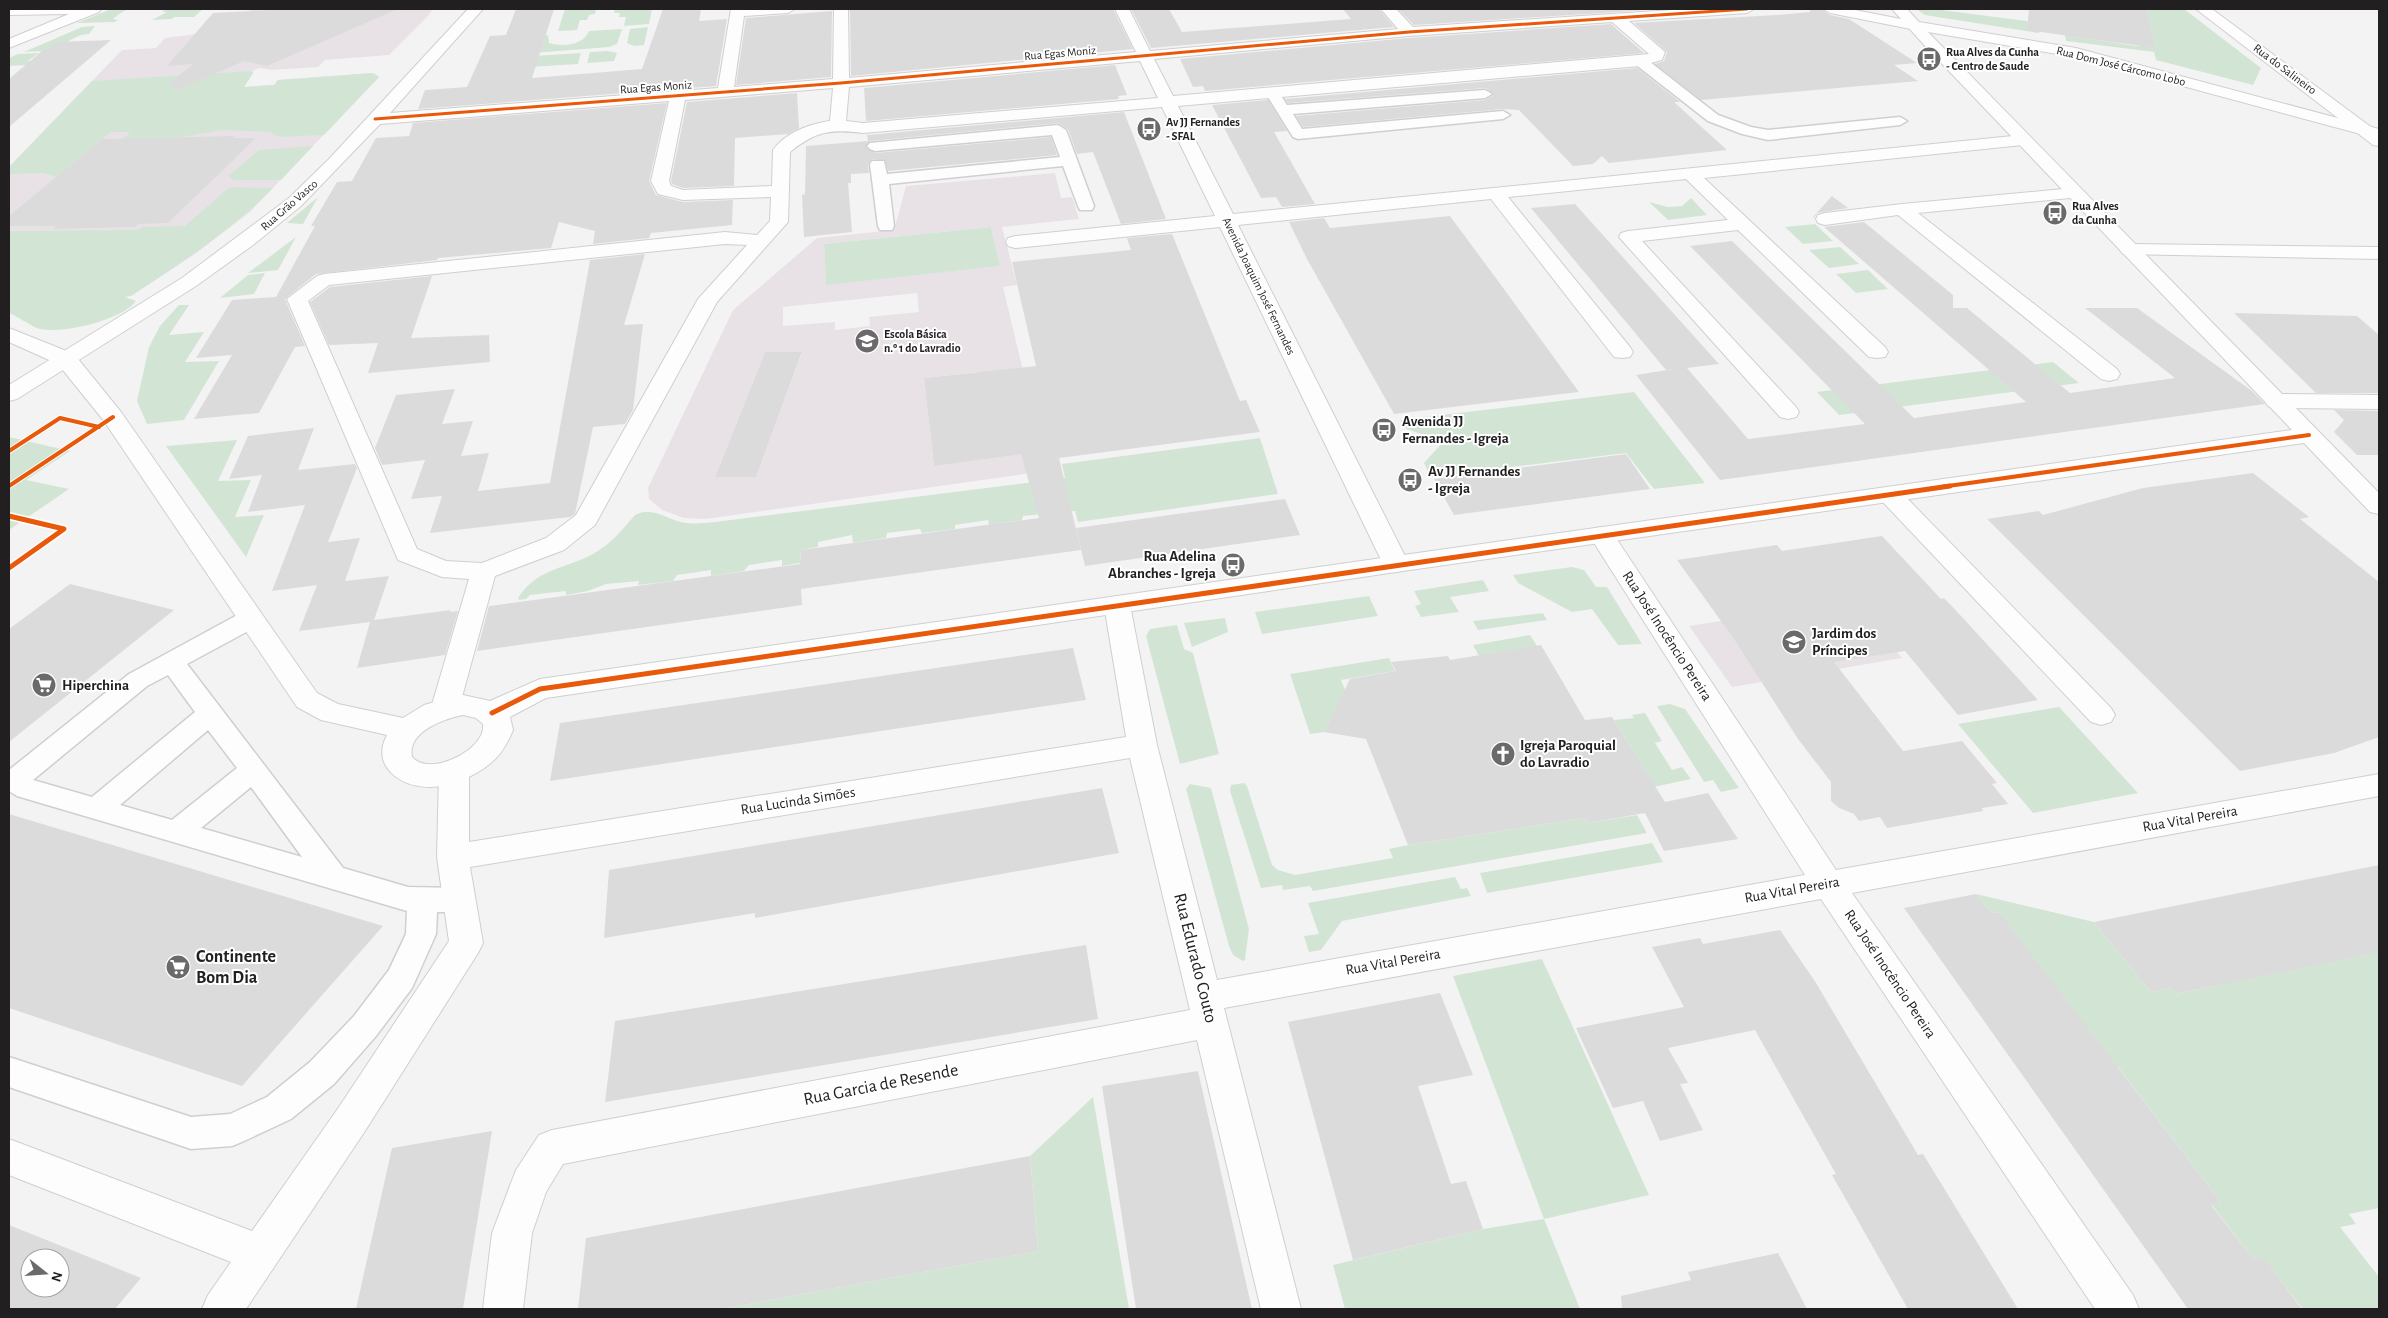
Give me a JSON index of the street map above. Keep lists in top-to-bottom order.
{
  "streets": {
    "street": [
      "Rua Egas Moniz",
      "Rua Dom José Cárcomo Lobo",
      "Rua do Salineiro",
      "Rua Grão Vasco",
      "Avenida Joaquim José Fernandes",
      "Rua José Inocêncio Pereira",
      "Rua Lucinda Simões",
      "Rua Vital Pereira",
      "Rua Edurado Couto",
      "Rua Garcia de Resende"
    ]
  },
  "crossings": [
    ["Rua Egas Moniz", "Rua Grão Vasco"],
    ["Rua Egas Moniz", "Avenida Joaquim José Fernandes"],
    ["Rua Dom José Cárcomo Lobo", "Rua do Salineiro"],
    ["Rua José Inocêncio Pereira", "Rua Vital Pereira"],
    ["Rua Lucinda Simões", "Rua Edurado Couto"],
    ["Rua Vital Pereira", "Rua Edurado Couto"],
    ["Rua Vital Pereira", "Rua Garcia de Resende"],
    ["Rua Edurado Couto", "Rua Garcia de Resende"]
  ],
  "places": {
    "bus stop": [
      "Rua Alves da Cunha - Centro de Saude",
      "Av JJ Fernandes - SFAL",
      "Rua Alves da Cunha",
      "Avenida JJ Fernandes - Igreja",
      "Av JJ Fernandes - Igreja",
      "Rua Adelina Abranches - Igreja"
    ],
    "school or university": ["Escola Básica n.º 1 do Lavradio", "Jardim dos Príncipes"],
    "supermarket": ["Hiperchina", "Continente Bom Dia"],
    "church": ["Igreja Paroquial do Lavradio"]
  },
  "north": "right"
}
